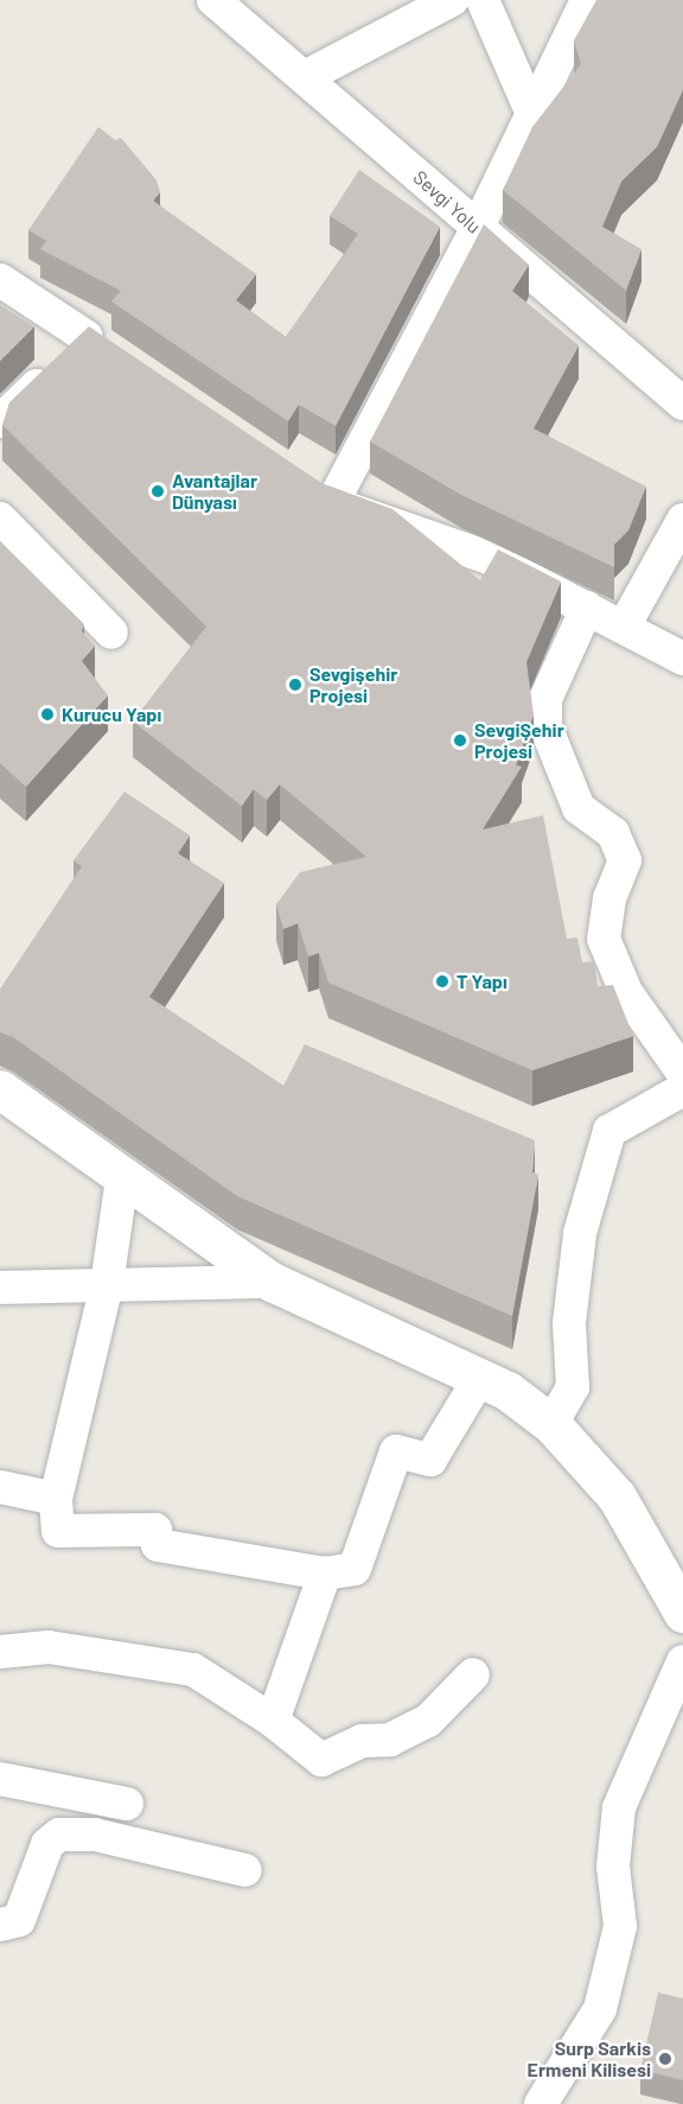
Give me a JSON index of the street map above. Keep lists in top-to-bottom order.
{
  "streets": {
    "street": ["Sevgi Yolu"]
  },
  "places": [
    "Avantajlar Dünyası",
    "Sevgişehir Projesi",
    "Kurucu Yapı",
    "SevgiŞehir Projesi",
    "T Yapı",
    "Surp Sarkis Ermeni Kilisesi"
  ]
}
